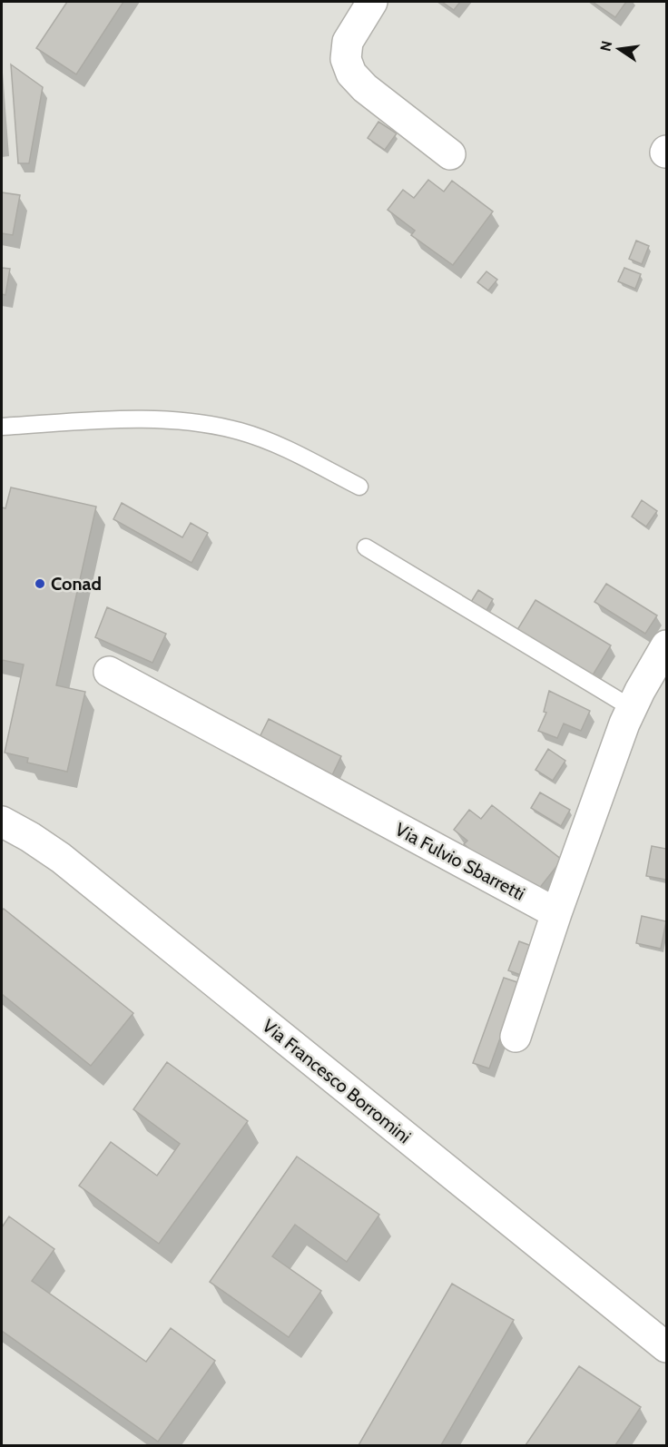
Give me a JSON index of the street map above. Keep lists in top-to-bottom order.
{
  "streets": {
    "street": ["Via Fulvio Sbarretti", "Via Francesco Borromini"]
  },
  "places": ["Conad"],
  "north": "left"
}
